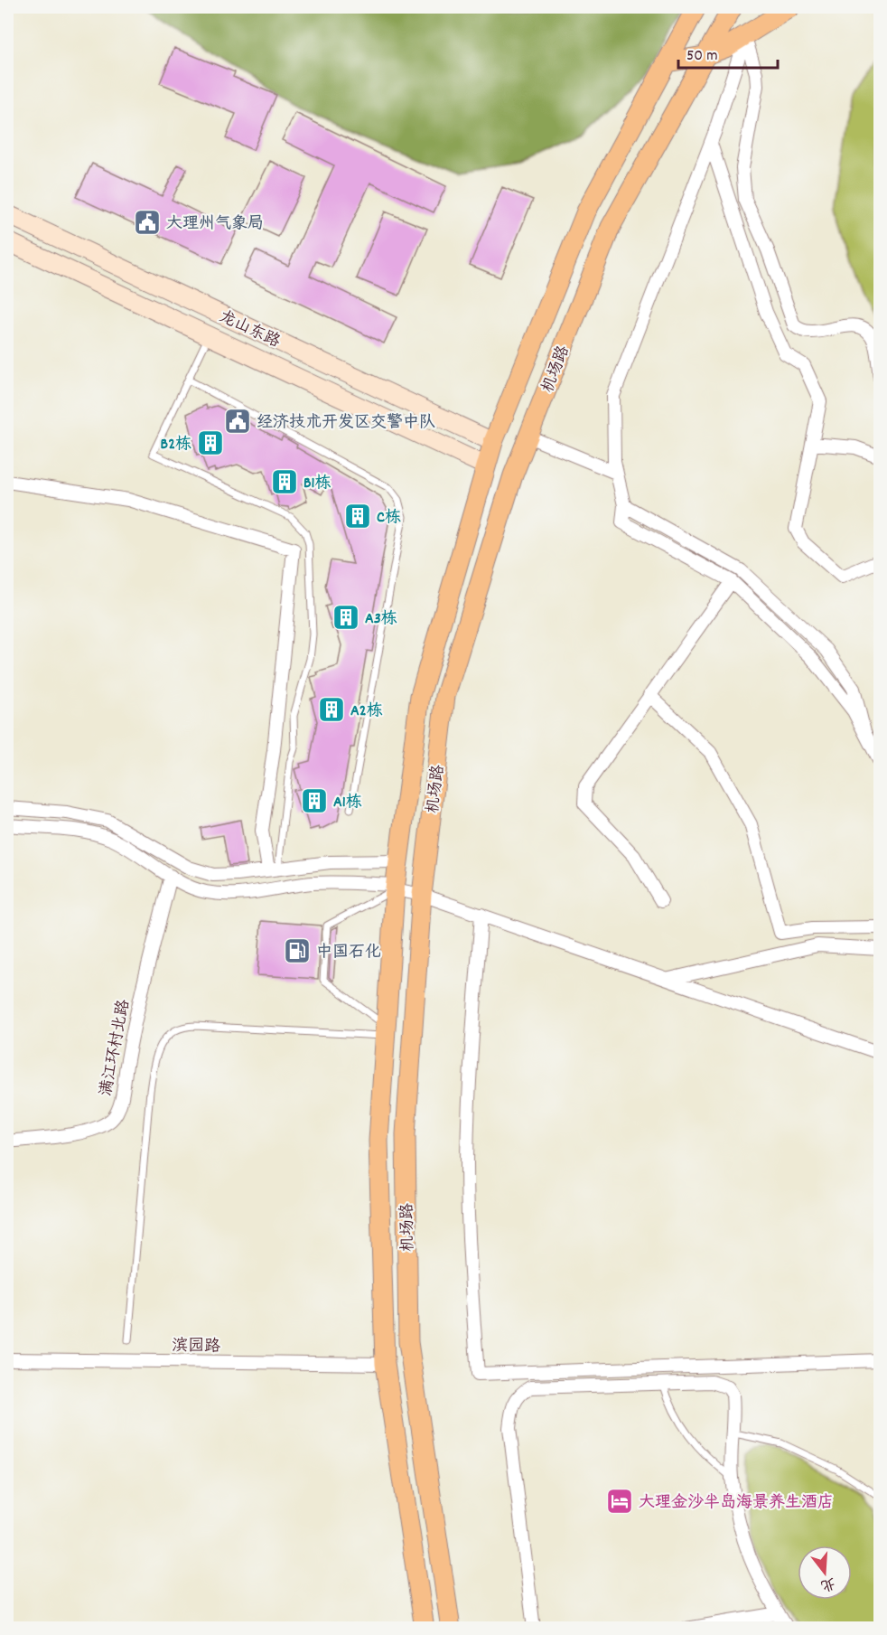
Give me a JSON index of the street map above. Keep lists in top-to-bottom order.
{
  "streets": {
    "main road": ["龙山东路", "机场路"],
    "street": ["满江环村北路", "滨园路"]
  },
  "crossings": [
    ["龙山东路", "机场路"],
    ["机场路", "滨园路"]
  ],
  "places": {
    "public building": ["大理州气象局", "经济技术开发区交警中队"],
    "building": [
      "B2栋",
      "B1栋",
      "C栋",
      "A3栋",
      "A2栋",
      "A1栋"
    ],
    "fuel station": ["中国石化"],
    "hotel": ["大理金沙半岛海景养生酒店"]
  },
  "scale_bar": "50 m",
  "north": "bottom"
}
